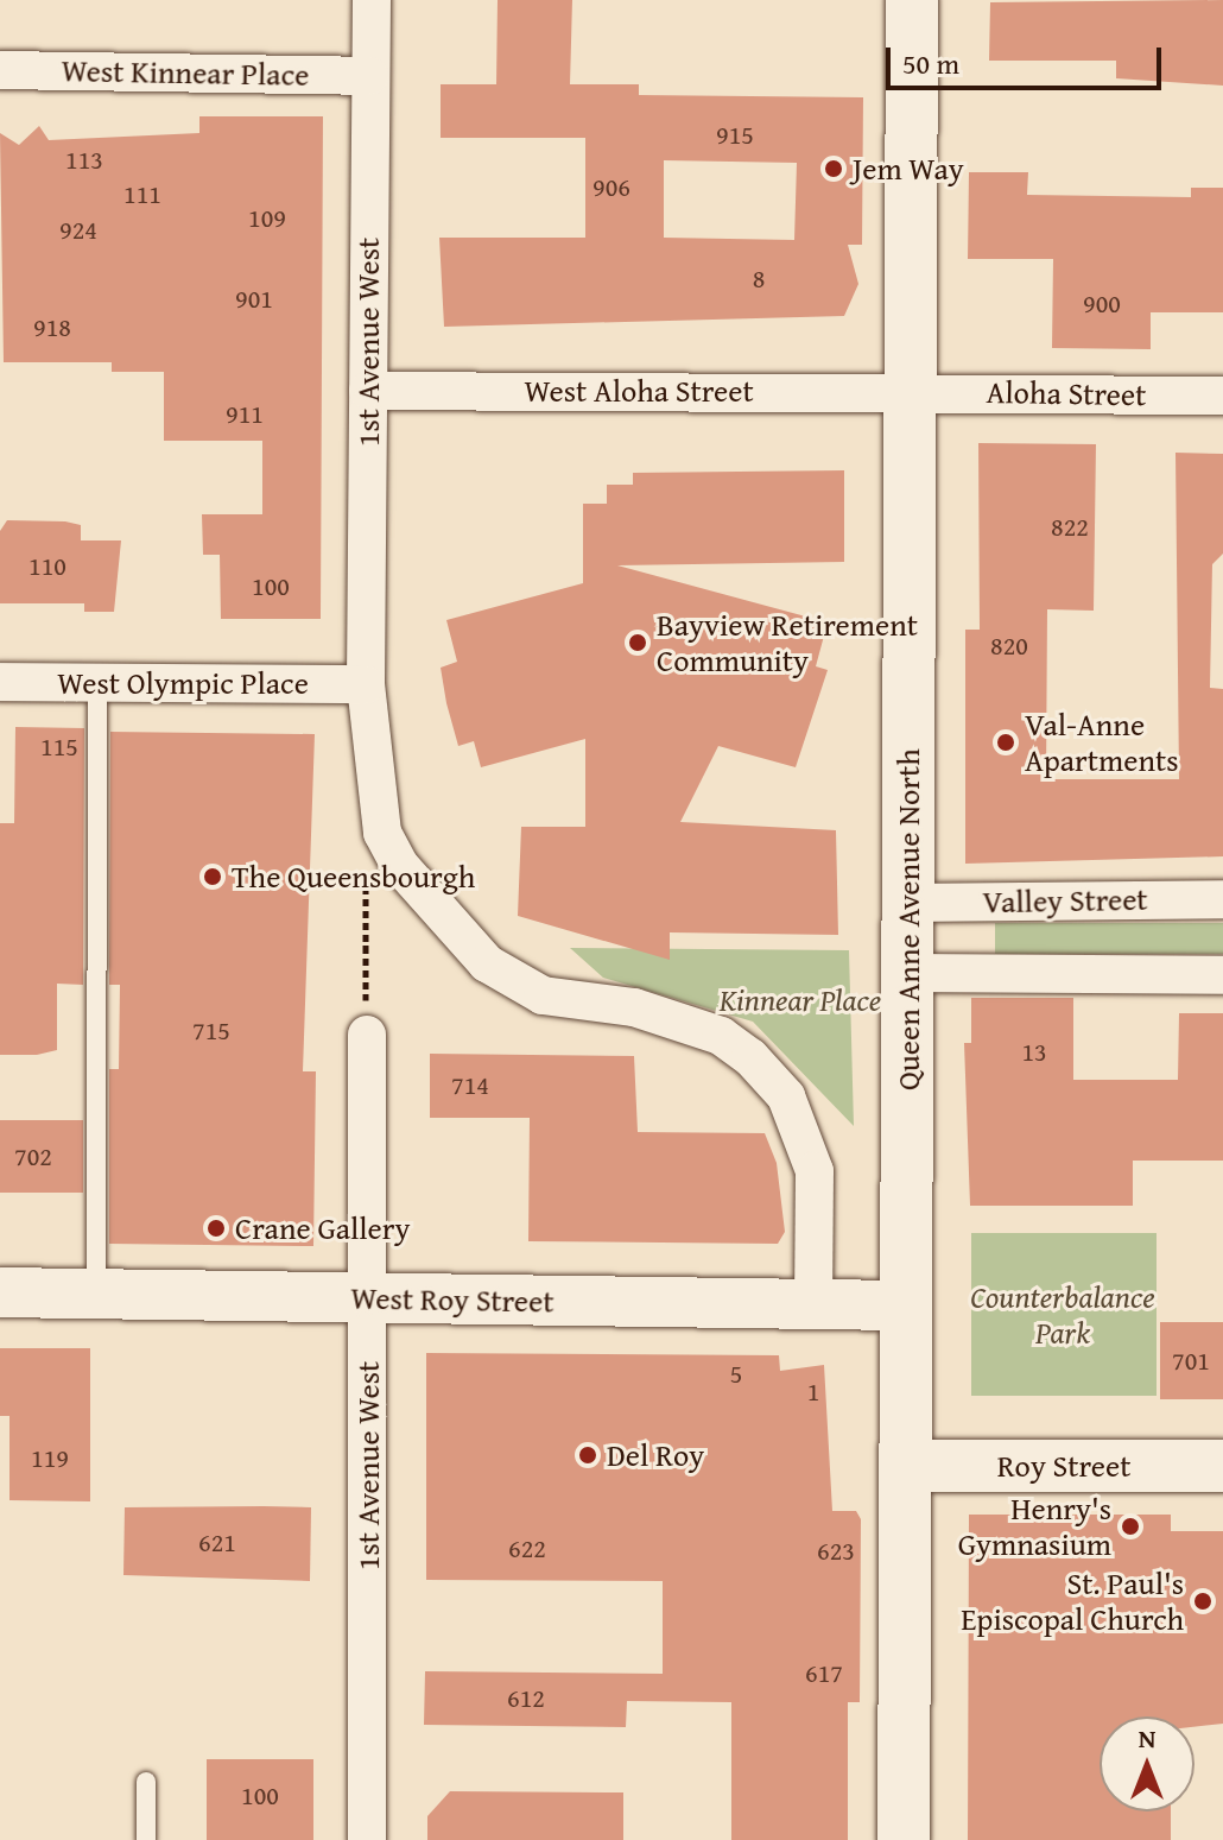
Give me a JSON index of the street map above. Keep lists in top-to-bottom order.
{
  "streets": {
    "main road": ["Queen Anne Avenue North", "Roy Street"],
    "street": [
      "West Kinnear Place",
      "1st Avenue West",
      "West Aloha Street",
      "Aloha Street",
      "West Olympic Place",
      "Valley Street",
      "West Roy Street"
    ]
  },
  "crossings": [
    ["West Kinnear Place", "1st Avenue West"],
    ["1st Avenue West", "West Aloha Street"],
    ["1st Avenue West", "West Olympic Place"],
    ["1st Avenue West", "West Roy Street"],
    ["West Aloha Street", "Aloha Street"],
    ["West Aloha Street", "Queen Anne Avenue North"],
    ["Aloha Street", "Queen Anne Avenue North"],
    ["Valley Street", "Queen Anne Avenue North"],
    ["Queen Anne Avenue North", "West Roy Street"],
    ["Queen Anne Avenue North", "Roy Street"]
  ],
  "parks": ["Kinnear Place", "Counterbalance Park"],
  "places": [
    "Jem Way",
    "Bayview Retirement Community",
    "Val-Anne Apartments",
    "The Queensbourgh",
    "Crane Gallery",
    "Del Roy",
    "Henry's Gymnasium",
    "St. Paul's Episcopal Church"
  ],
  "house_numbers": [
    "915",
    "113",
    "906",
    "111",
    "109",
    "924",
    "8",
    "901",
    "900",
    "918",
    "911",
    "822",
    "110",
    "100",
    "820",
    "115",
    "715",
    "13",
    "714",
    "702",
    "701",
    "5",
    "1",
    "119",
    "621",
    "622",
    "623",
    "617",
    "612",
    "100"
  ],
  "scale_bar": "50 m",
  "north": "top"
}
